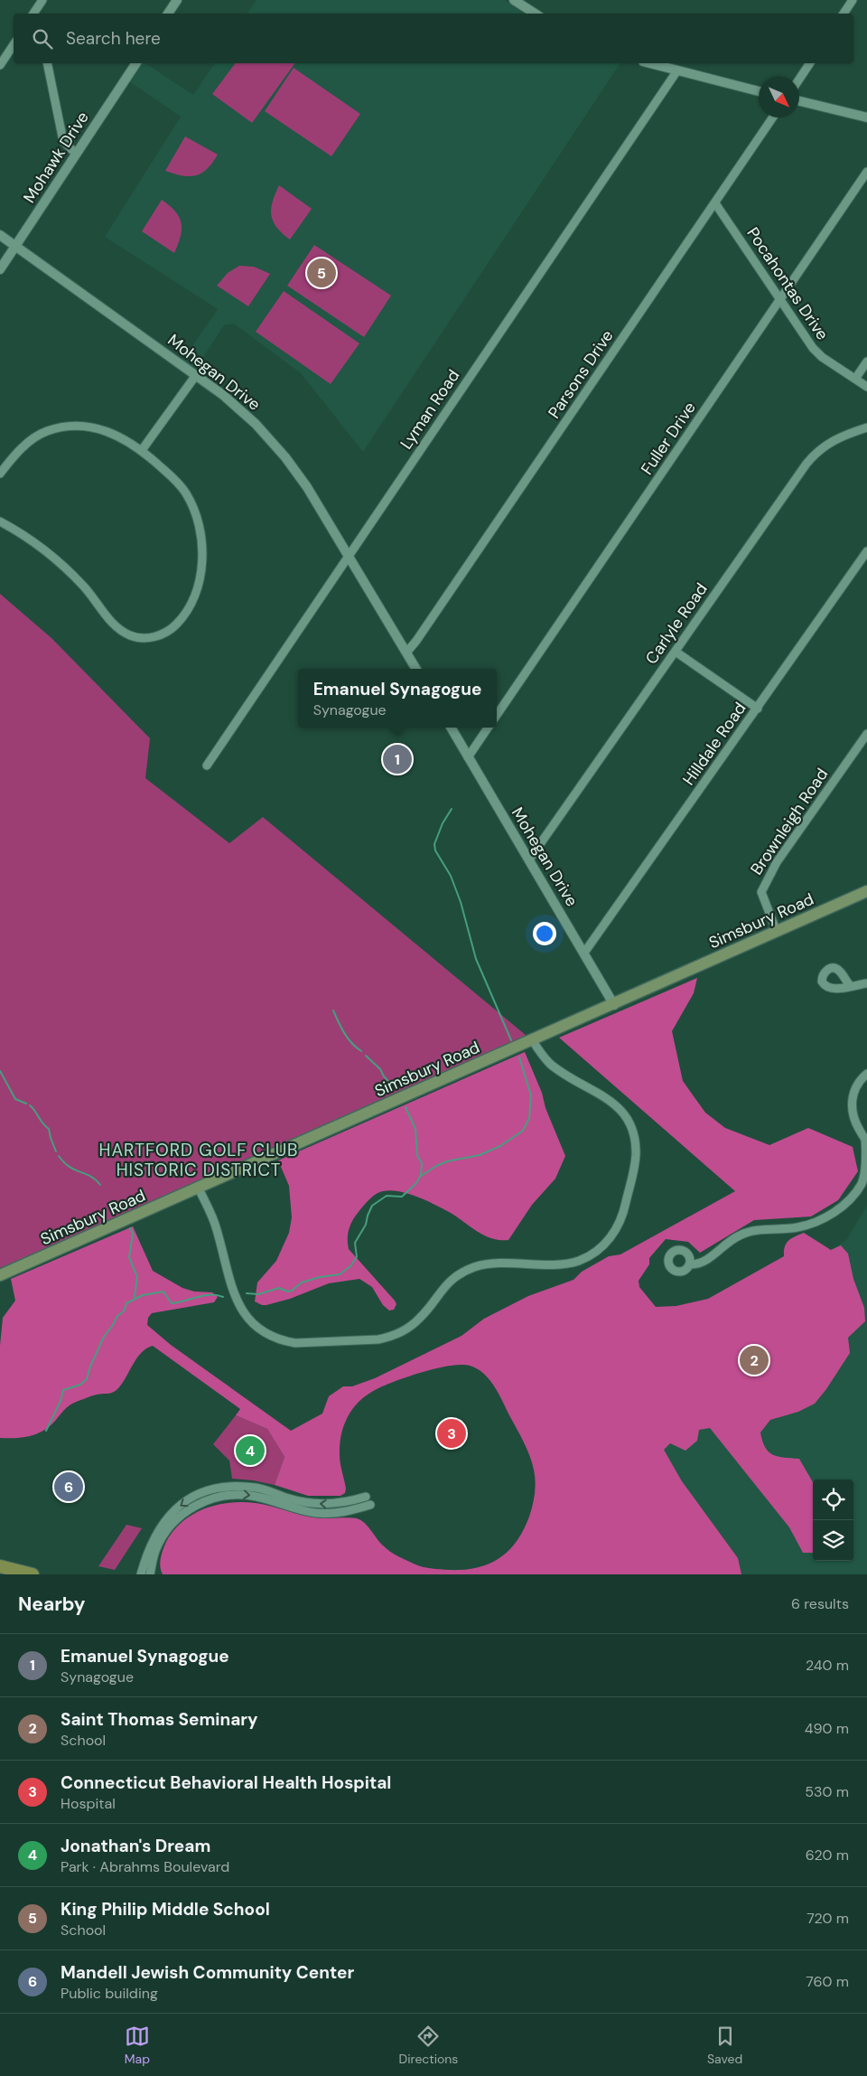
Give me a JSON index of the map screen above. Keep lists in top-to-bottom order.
{
  "streets": {
    "main road": ["Simsbury Road"],
    "street": [
      "Mohawk Drive",
      "Pocahontas Drive",
      "Mohegan Drive",
      "Parsons Drive",
      "Lyman Road",
      "Fuller Drive",
      "Carlyle Road",
      "Hilldale Road",
      "Brownleigh Road"
    ]
  },
  "crossings": [
    ["Mohawk Drive", "Mohegan Drive"],
    ["Pocahontas Drive", "Parsons Drive"],
    ["Pocahontas Drive", "Fuller Drive"],
    ["Mohegan Drive", "Parsons Drive"],
    ["Mohegan Drive", "Lyman Road"],
    ["Mohegan Drive", "Carlyle Road"],
    ["Mohegan Drive", "Hilldale Road"],
    ["Mohegan Drive", "Simsbury Road"],
    ["Brownleigh Road", "Simsbury Road"]
  ],
  "districts": ["HARTFORD GOLF CLUB HISTORIC DISTRICT"],
  "north": "bottom right",
  "page": {
    "search": "Search here",
    "pins": [
      "5",
      "1",
      "2",
      "3",
      "4",
      "6"
    ],
    "popup": ["Emanuel Synagogue", "Synagogue"],
    "heading": ["Nearby", "6 results"],
    "list": [
      {
        "mark": "1",
        "name": "Emanuel Synagogue",
        "note": "Synagogue",
        "value": "240 m"
      },
      {
        "mark": "2",
        "name": "Saint Thomas Seminary",
        "note": "School",
        "value": "490 m"
      },
      {
        "mark": "3",
        "name": "Connecticut Behavioral Health Hospital",
        "note": "Hospital",
        "value": "530 m"
      },
      {
        "mark": "4",
        "name": "Jonathan's Dream",
        "note": "Park · Abrahms Boulevard",
        "value": "620 m"
      },
      {
        "mark": "5",
        "name": "King Philip Middle School",
        "note": "School",
        "value": "720 m"
      },
      {
        "mark": "6",
        "name": "Mandell Jewish Community Center",
        "note": "Public building",
        "value": "760 m"
      }
    ],
    "nav": ["Map", "Directions", "Saved"]
  }
}
